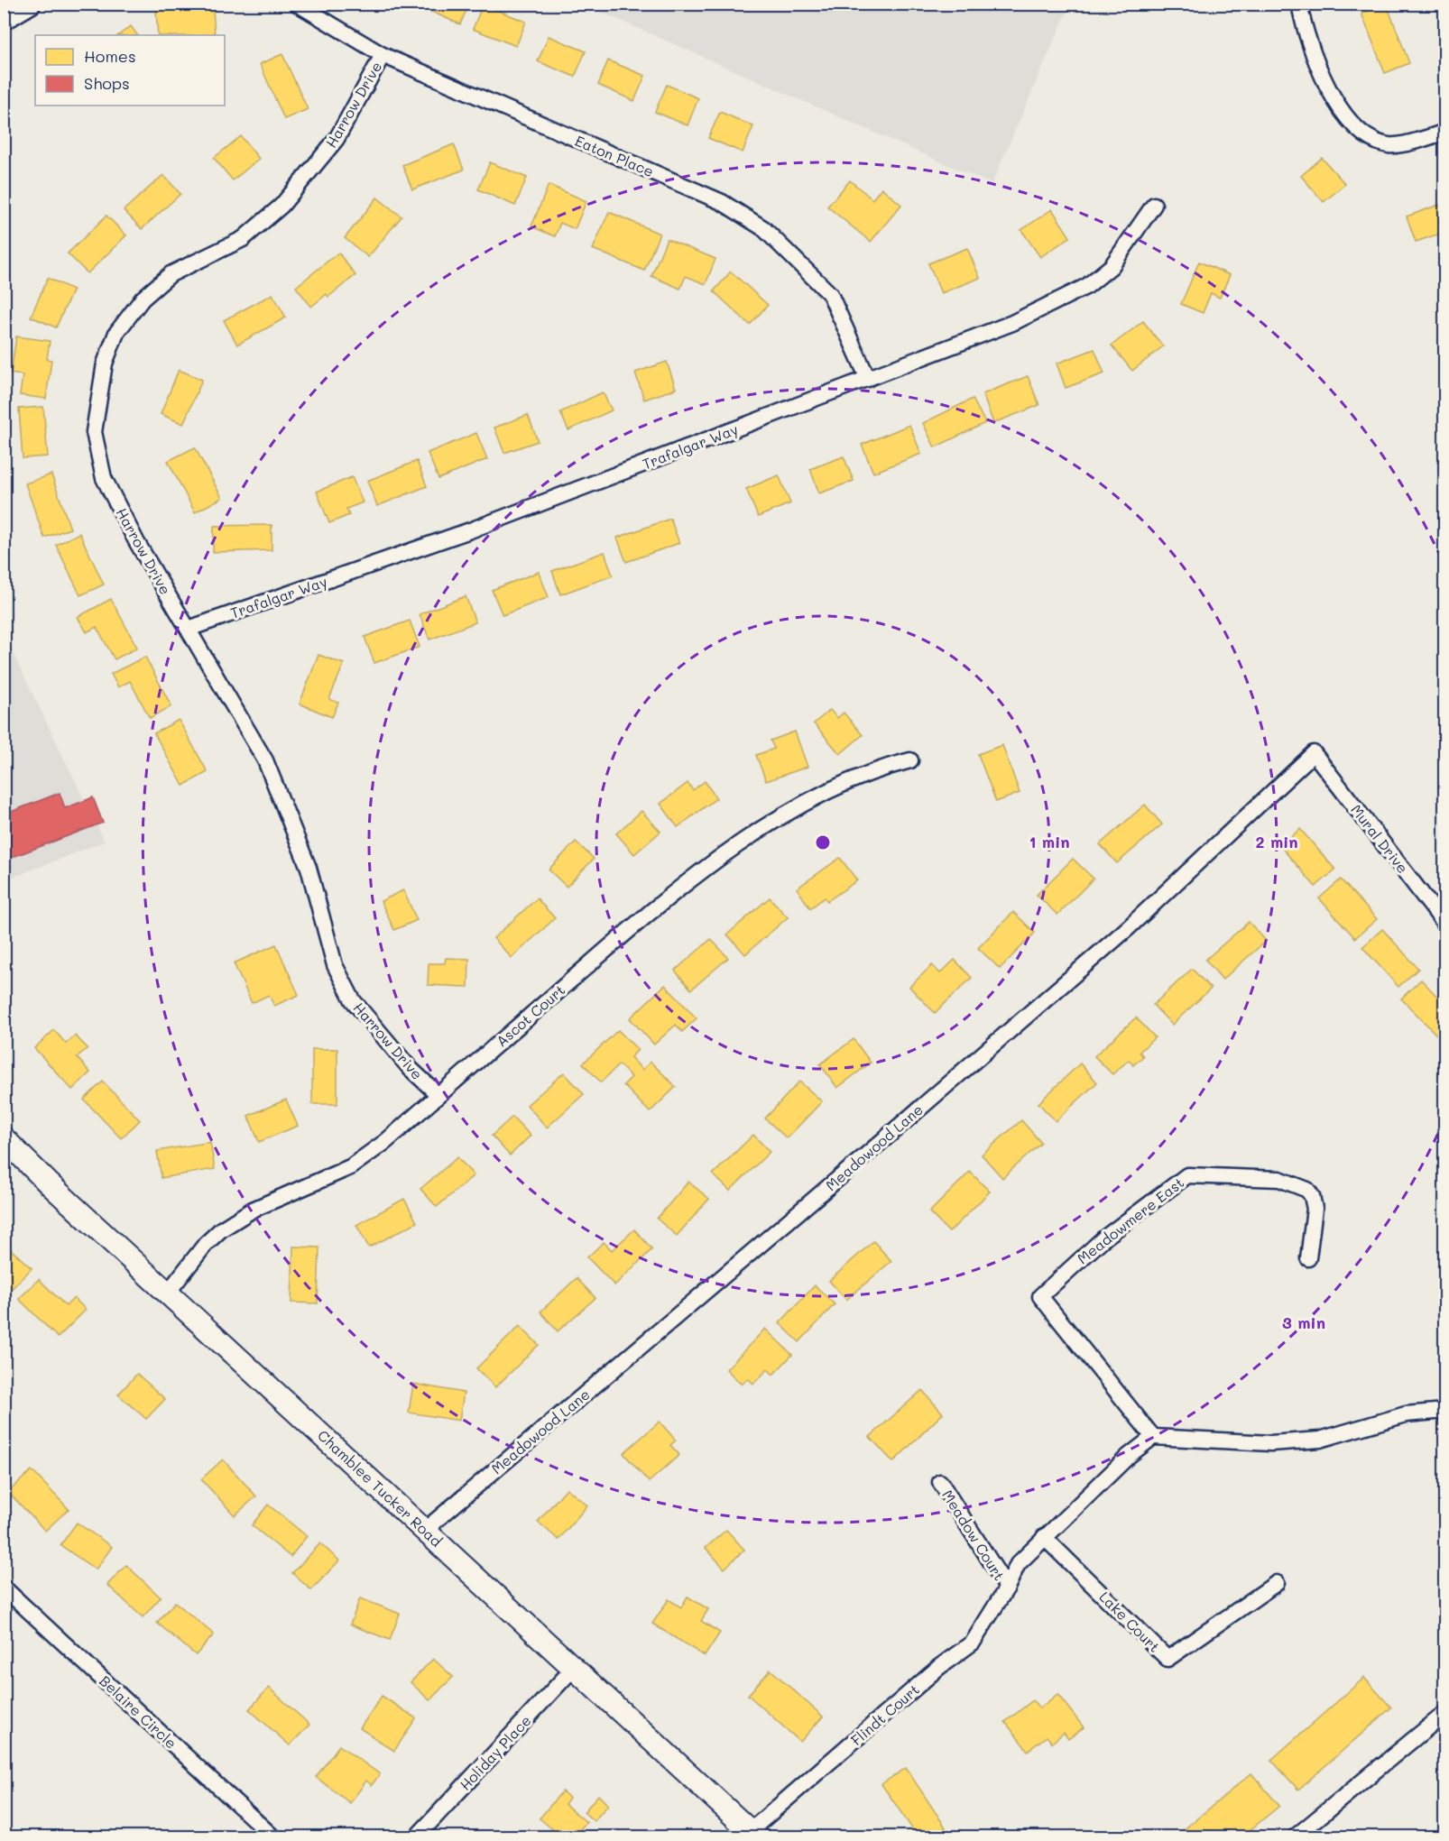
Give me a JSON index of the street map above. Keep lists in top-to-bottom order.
{
  "streets": {
    "main road": ["Chamblee Tucker Road"],
    "street": [
      "Harrow Drive",
      "Eaton Place",
      "Trafalgar Way",
      "Mural Drive",
      "Ascot Court",
      "Meadowood Lane",
      "Meadowmere East",
      "Meadow Court",
      "Lake Court",
      "Belaire Circle",
      "Flindt Court",
      "Holiday Place"
    ]
  },
  "crossings": [
    ["Harrow Drive", "Eaton Place"],
    ["Harrow Drive", "Trafalgar Way"],
    ["Harrow Drive", "Ascot Court"],
    ["Eaton Place", "Trafalgar Way"],
    ["Mural Drive", "Meadowood Lane"],
    ["Ascot Court", "Chamblee Tucker Road"],
    ["Meadowood Lane", "Chamblee Tucker Road"],
    ["Meadowmere East", "Flindt Court"],
    ["Chamblee Tucker Road", "Flindt Court"],
    ["Chamblee Tucker Road", "Holiday Place"],
    ["Meadow Court", "Flindt Court"],
    ["Lake Court", "Flindt Court"]
  ],
  "legend": ["Homes", "Shops"],
  "rings": ["1 min", "2 min", "3 min"]
}
